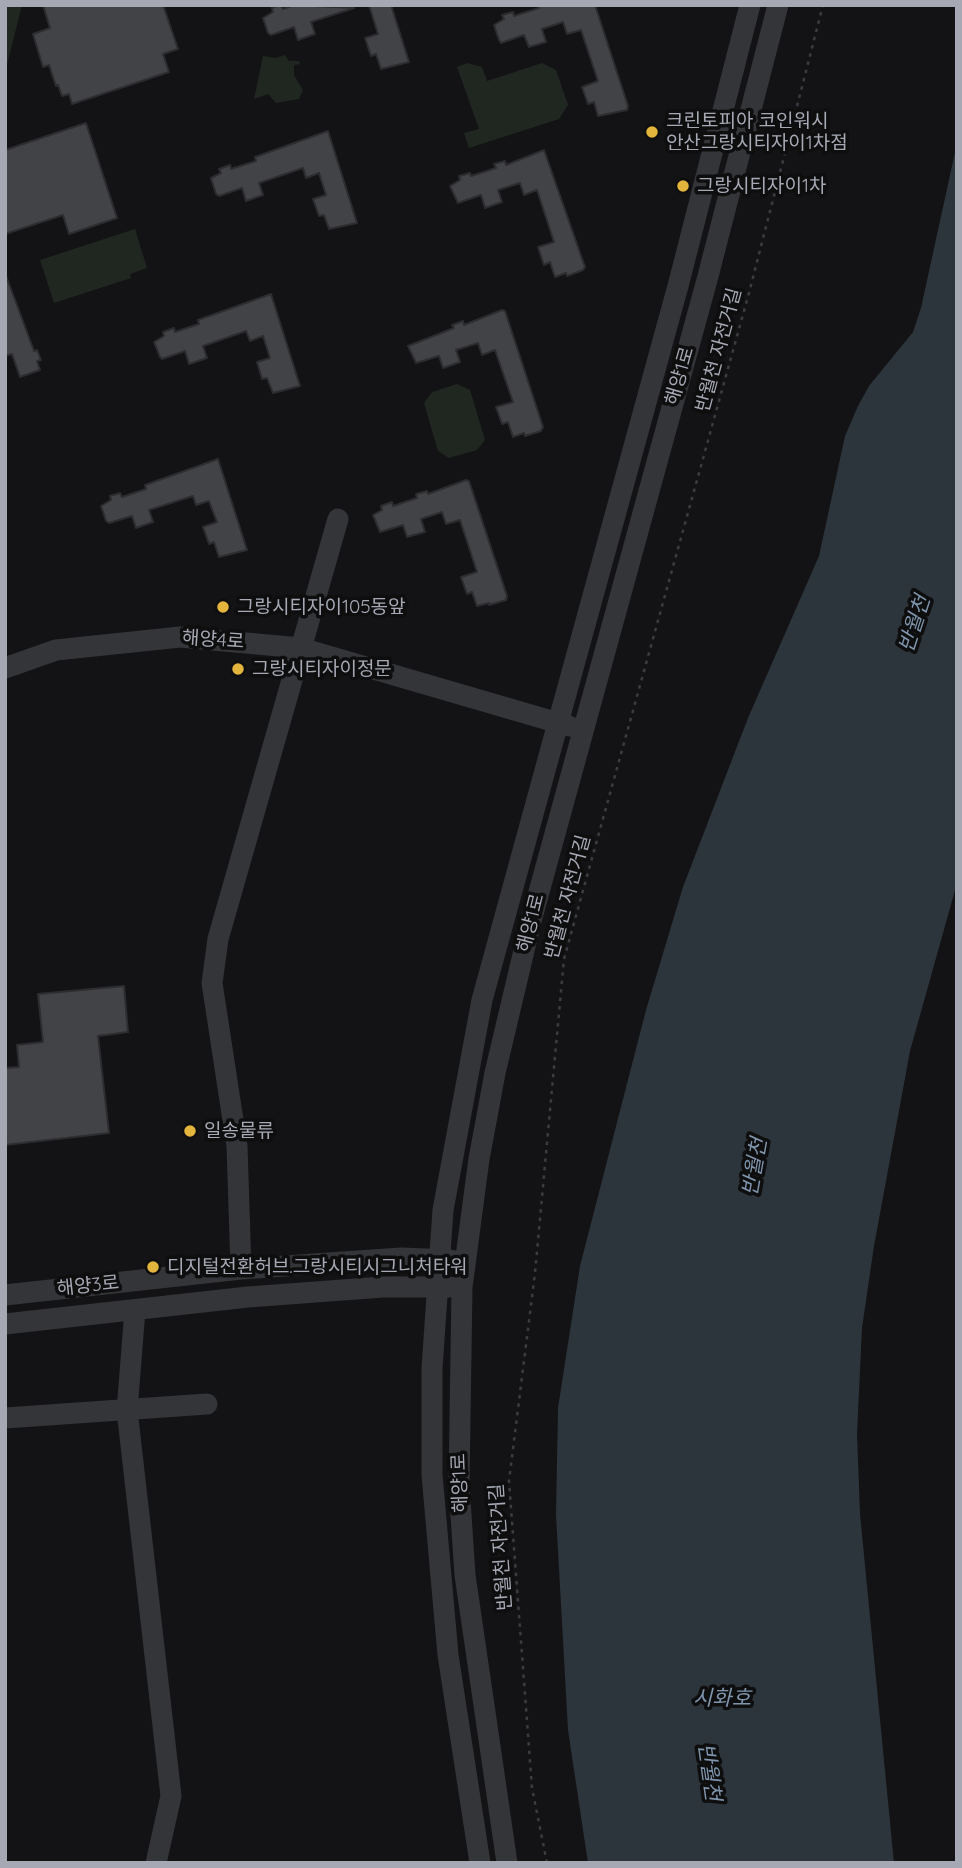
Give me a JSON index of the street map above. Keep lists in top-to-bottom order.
{
  "streets": {
    "street": ["해양1로", "해양4로", "해양3로"],
    "path": ["반월천 자전거길"]
  },
  "crossings": [
    ["해양1로", "해양4로"],
    ["해양1로", "해양3로"]
  ],
  "water": ["반월천", "시화호"],
  "places": [
    "크린토피아 코인워시 안산그랑시티자이1차점",
    "그랑시티자이1차",
    "그랑시티자이105동앞",
    "그랑시티자이정문",
    "일송물류",
    "디지털전환허브.그랑시티시그니처타워"
  ]
}
